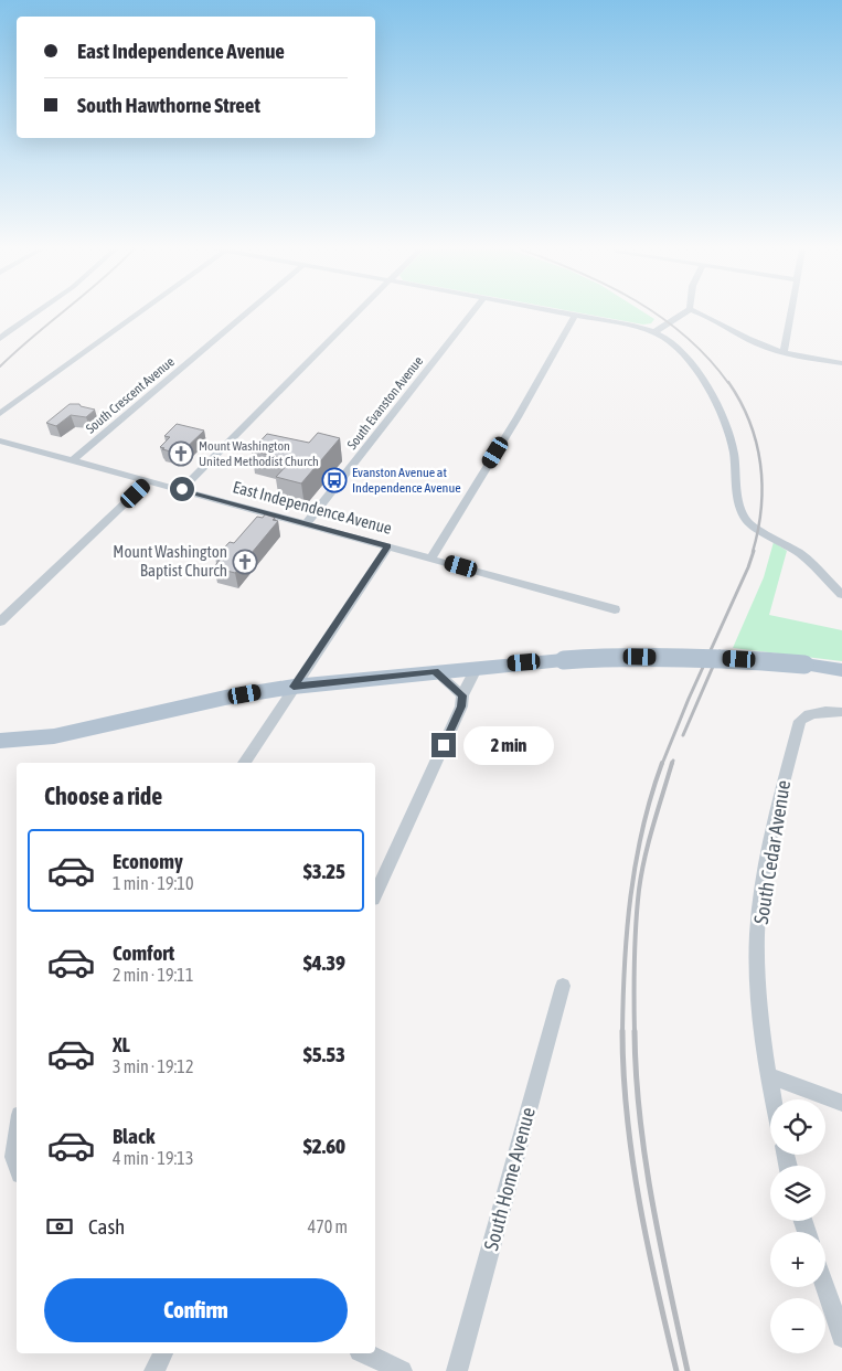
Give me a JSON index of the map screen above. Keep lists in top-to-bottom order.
{
  "streets": {
    "street": [
      "South Crescent Avenue",
      "South Evanston Avenue",
      "East Independence Avenue",
      "South Cedar Avenue",
      "South Home Avenue"
    ]
  },
  "crossings": [
    ["South Crescent Avenue", "East Independence Avenue"],
    ["South Evanston Avenue", "East Independence Avenue"]
  ],
  "places": {
    "church": ["Mount Washington United Methodist Church", "Mount Washington Baptist Church"],
    "bus stop": ["Evanston Avenue at Independence Avenue"]
  },
  "page": {
    "banner": ["East Independence Avenue", "South Hawthorne Street"],
    "bubble": "2 min",
    "heading": "Choose a ride",
    "list": [
      {
        "name": "Economy",
        "note": "1 min · 19:10",
        "value": "$3.25"
      },
      {
        "name": "Comfort",
        "note": "2 min · 19:11",
        "value": "$4.39"
      },
      {
        "name": "XL",
        "note": "3 min · 19:12",
        "value": "$5.53"
      },
      {
        "name": "Black",
        "note": "4 min · 19:13",
        "value": "$2.60"
      }
    ],
    "map_buttons": ["+", "−"],
    "pay": ["Cash", "470 m"],
    "buttons": "Confirm"
  }
}
